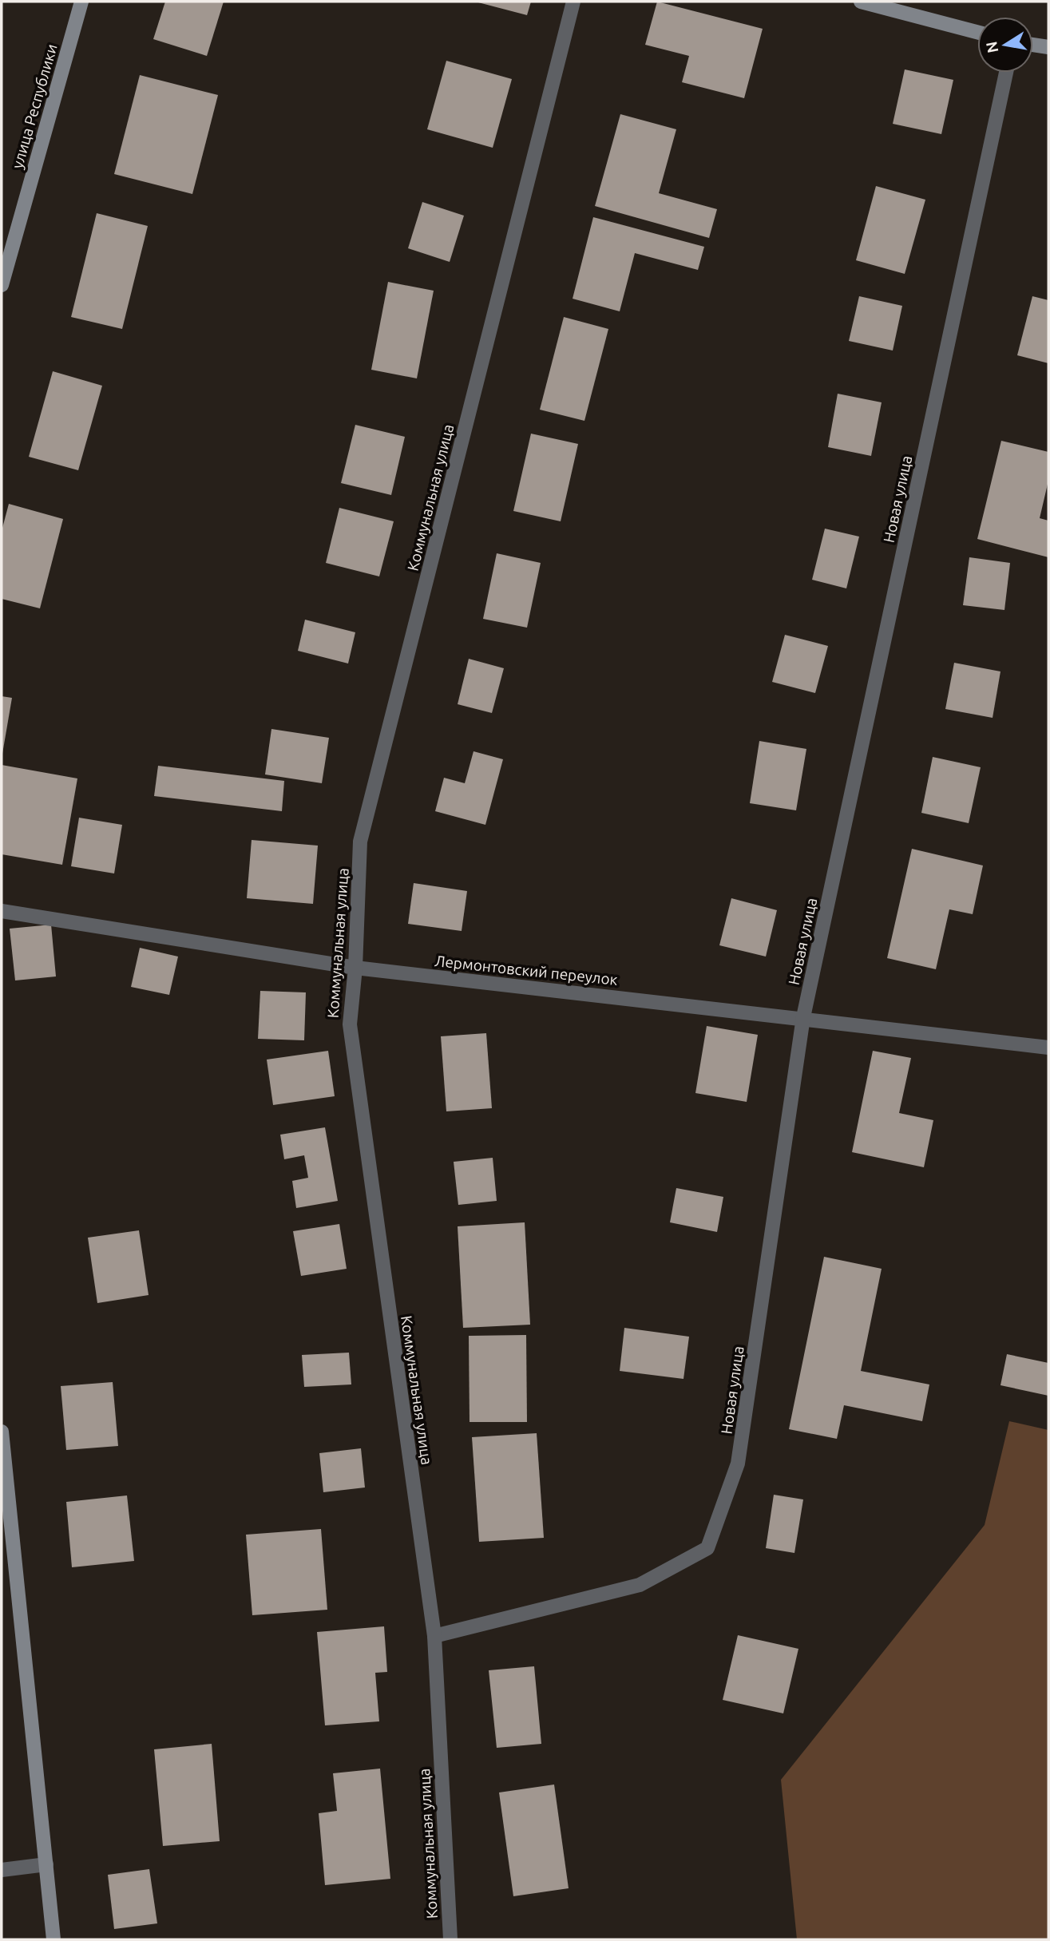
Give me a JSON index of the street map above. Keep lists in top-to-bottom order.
{
  "streets": {
    "main road": ["улица Республики"],
    "street": ["Коммунальная улица", "Новая улица", "Лермонтовский переулок"]
  },
  "crossings": [
    ["Коммунальная улица", "Новая улица"],
    ["Коммунальная улица", "Лермонтовский переулок"],
    ["Новая улица", "Лермонтовский переулок"]
  ],
  "north": "left"
}
